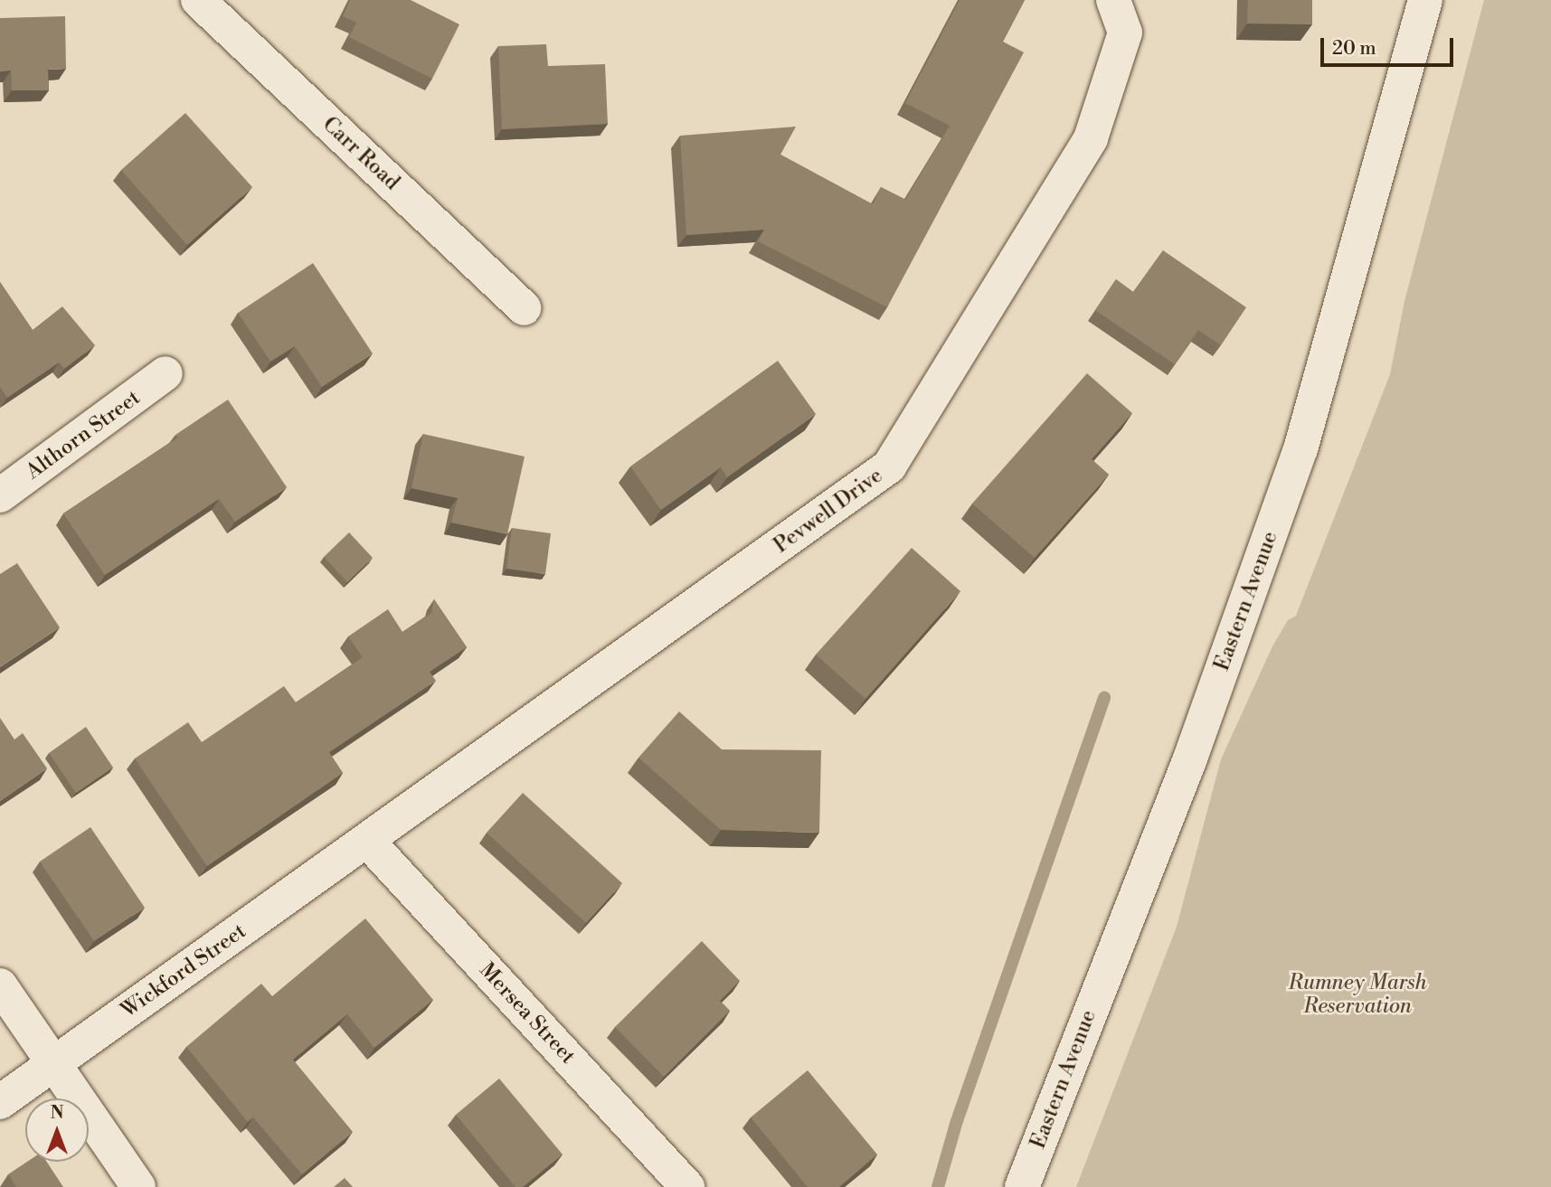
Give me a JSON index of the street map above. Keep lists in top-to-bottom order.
{
  "streets": {
    "street": [
      "Carr Road",
      "Althorn Street",
      "Pevwell Drive",
      "Eastern Avenue",
      "Wickford Street",
      "Mersea Street"
    ]
  },
  "crossings": [
    ["Pevwell Drive", "Wickford Street"],
    ["Pevwell Drive", "Mersea Street"],
    ["Wickford Street", "Mersea Street"]
  ],
  "parks": ["Rumney Marsh Reservation"],
  "scale_bar": "20 m",
  "north": "top"
}
